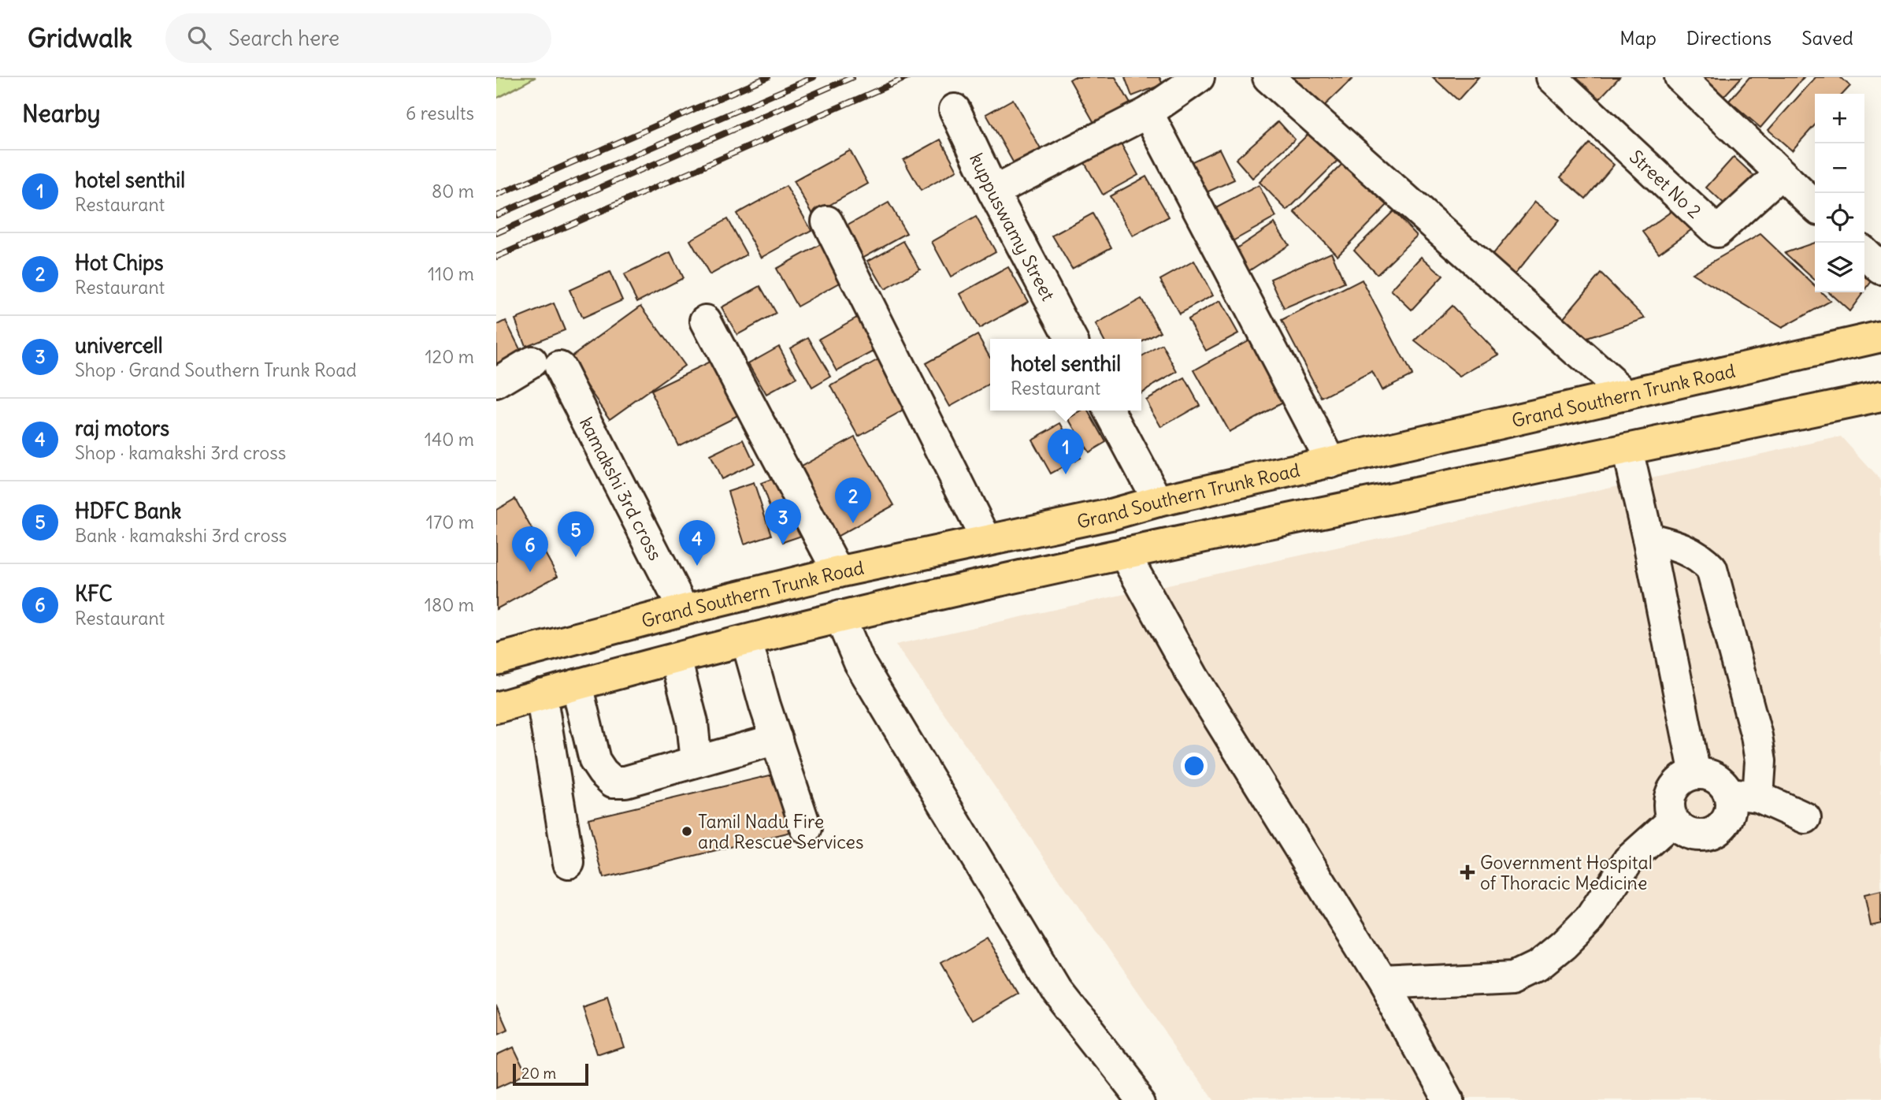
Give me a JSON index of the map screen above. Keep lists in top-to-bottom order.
{
  "streets": {
    "main road": ["Grand Southern Trunk Road"],
    "street": ["Street No 2", "kuppuswamy Street", "kamakshi 3rd cross"]
  },
  "crossings": [
    ["Grand Southern Trunk Road", "kamakshi 3rd cross"]
  ],
  "places": {
    "other": ["Tamil Nadu Fire and Rescue Services"],
    "health": ["Government Hospital of Thoracic Medicine"]
  },
  "scale_bar": "20 m",
  "page": {
    "header": "Gridwalk",
    "search": "Search here",
    "nav": ["Map", "Directions", "Saved"],
    "heading": ["Nearby", "6 results"],
    "map_buttons": ["+", "−"],
    "list": [
      {
        "mark": "1",
        "name": "hotel senthil",
        "note": "Restaurant",
        "value": "80 m"
      },
      {
        "mark": "2",
        "name": "Hot Chips",
        "note": "Restaurant",
        "value": "110 m"
      },
      {
        "mark": "3",
        "name": "univercell",
        "note": "Shop · Grand Southern Trunk Road",
        "value": "120 m"
      },
      {
        "mark": "4",
        "name": "raj motors",
        "note": "Shop · kamakshi 3rd cross",
        "value": "140 m"
      },
      {
        "mark": "5",
        "name": "HDFC Bank",
        "note": "Bank · kamakshi 3rd cross",
        "value": "170 m"
      },
      {
        "mark": "6",
        "name": "KFC",
        "note": "Restaurant",
        "value": "180 m"
      }
    ],
    "popup": ["hotel senthil", "Restaurant"],
    "pins": [
      "1",
      "2",
      "3",
      "5",
      "4",
      "6"
    ],
    "scale": "20 m"
  }
}
